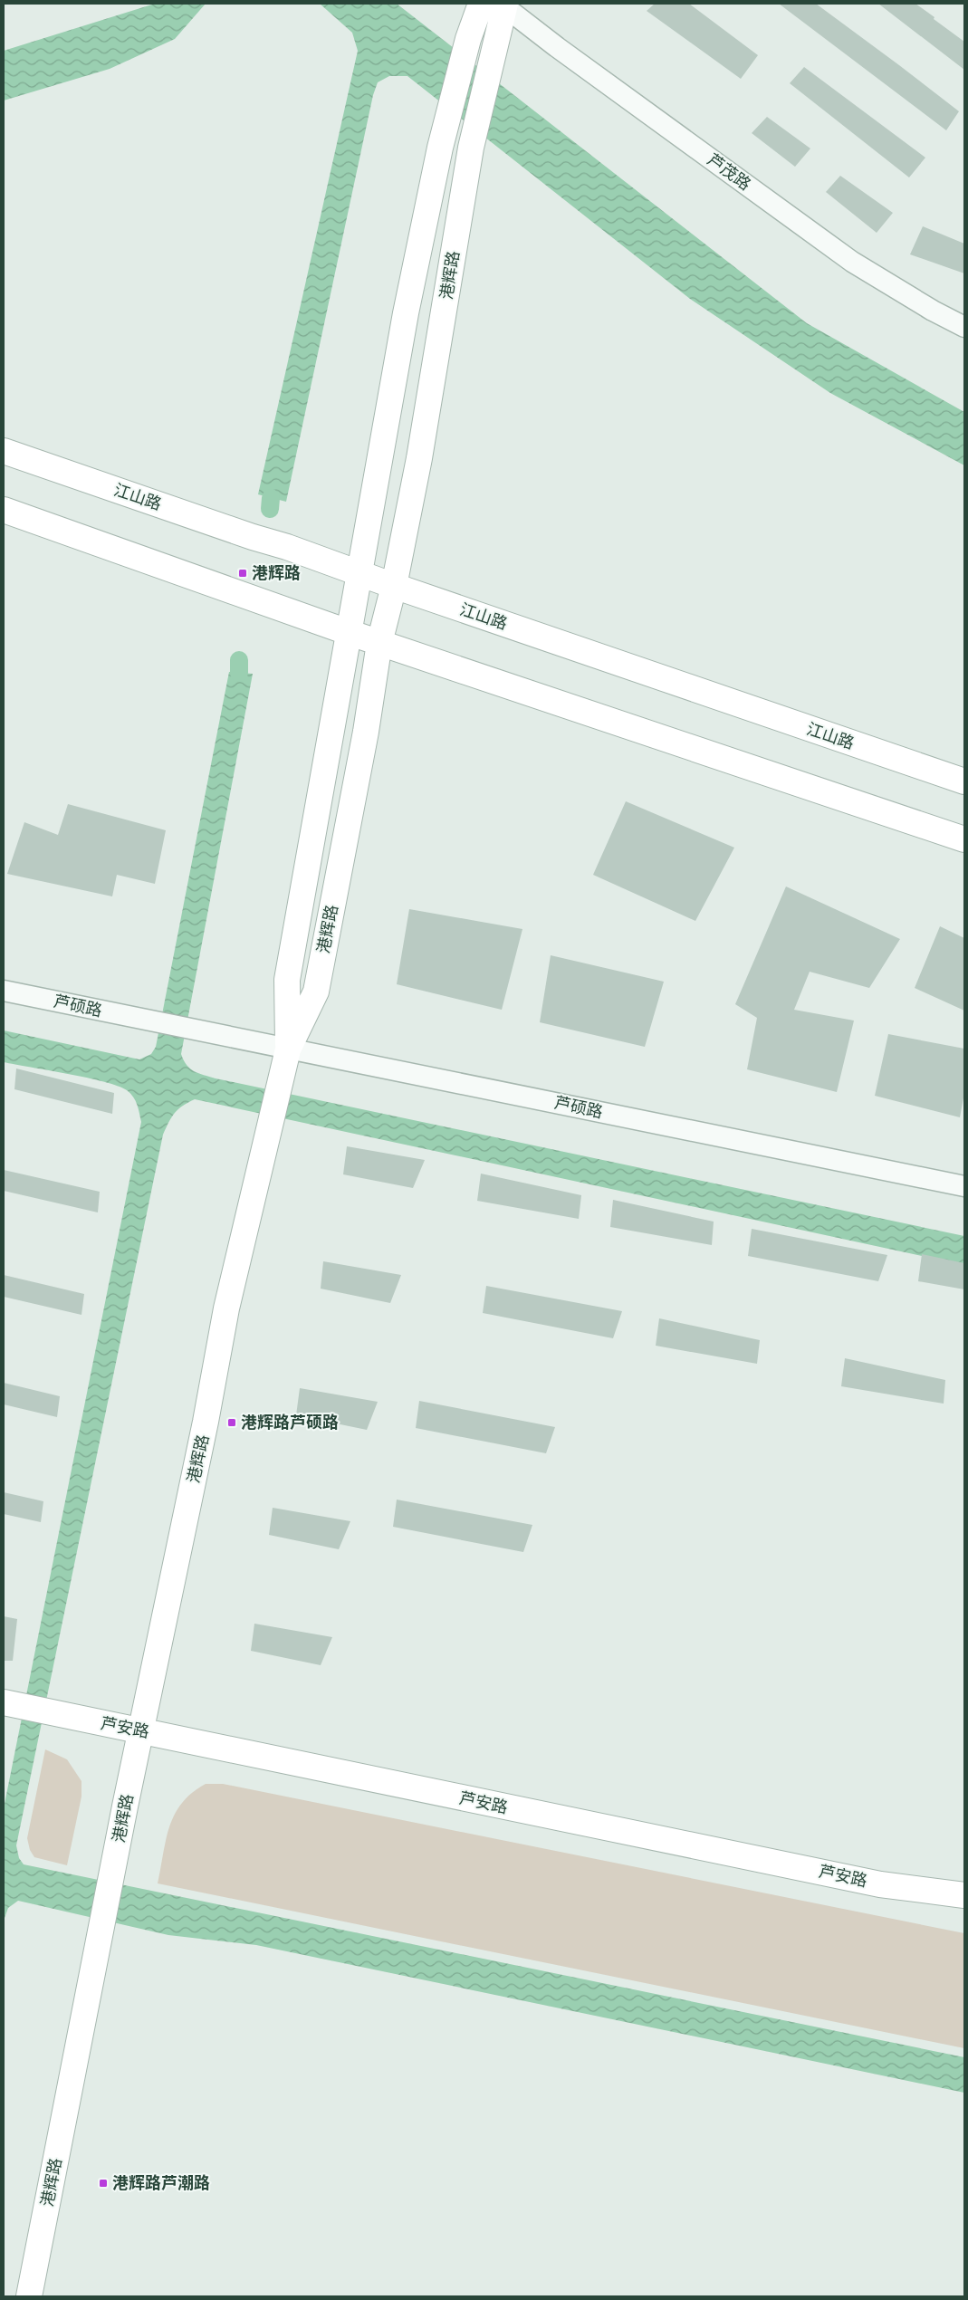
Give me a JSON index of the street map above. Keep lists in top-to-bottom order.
{
  "streets": {
    "main road": ["港辉路", "江山路", "芦安路"],
    "street": ["芦茂路", "芦硕路"]
  },
  "crossings": [
    ["芦茂路", "港辉路"],
    ["港辉路", "江山路"],
    ["港辉路", "芦硕路"],
    ["港辉路", "芦安路"]
  ],
  "places": {
    "transit": ["港辉路", "港辉路芦硕路", "港辉路芦潮路"]
  }
}
